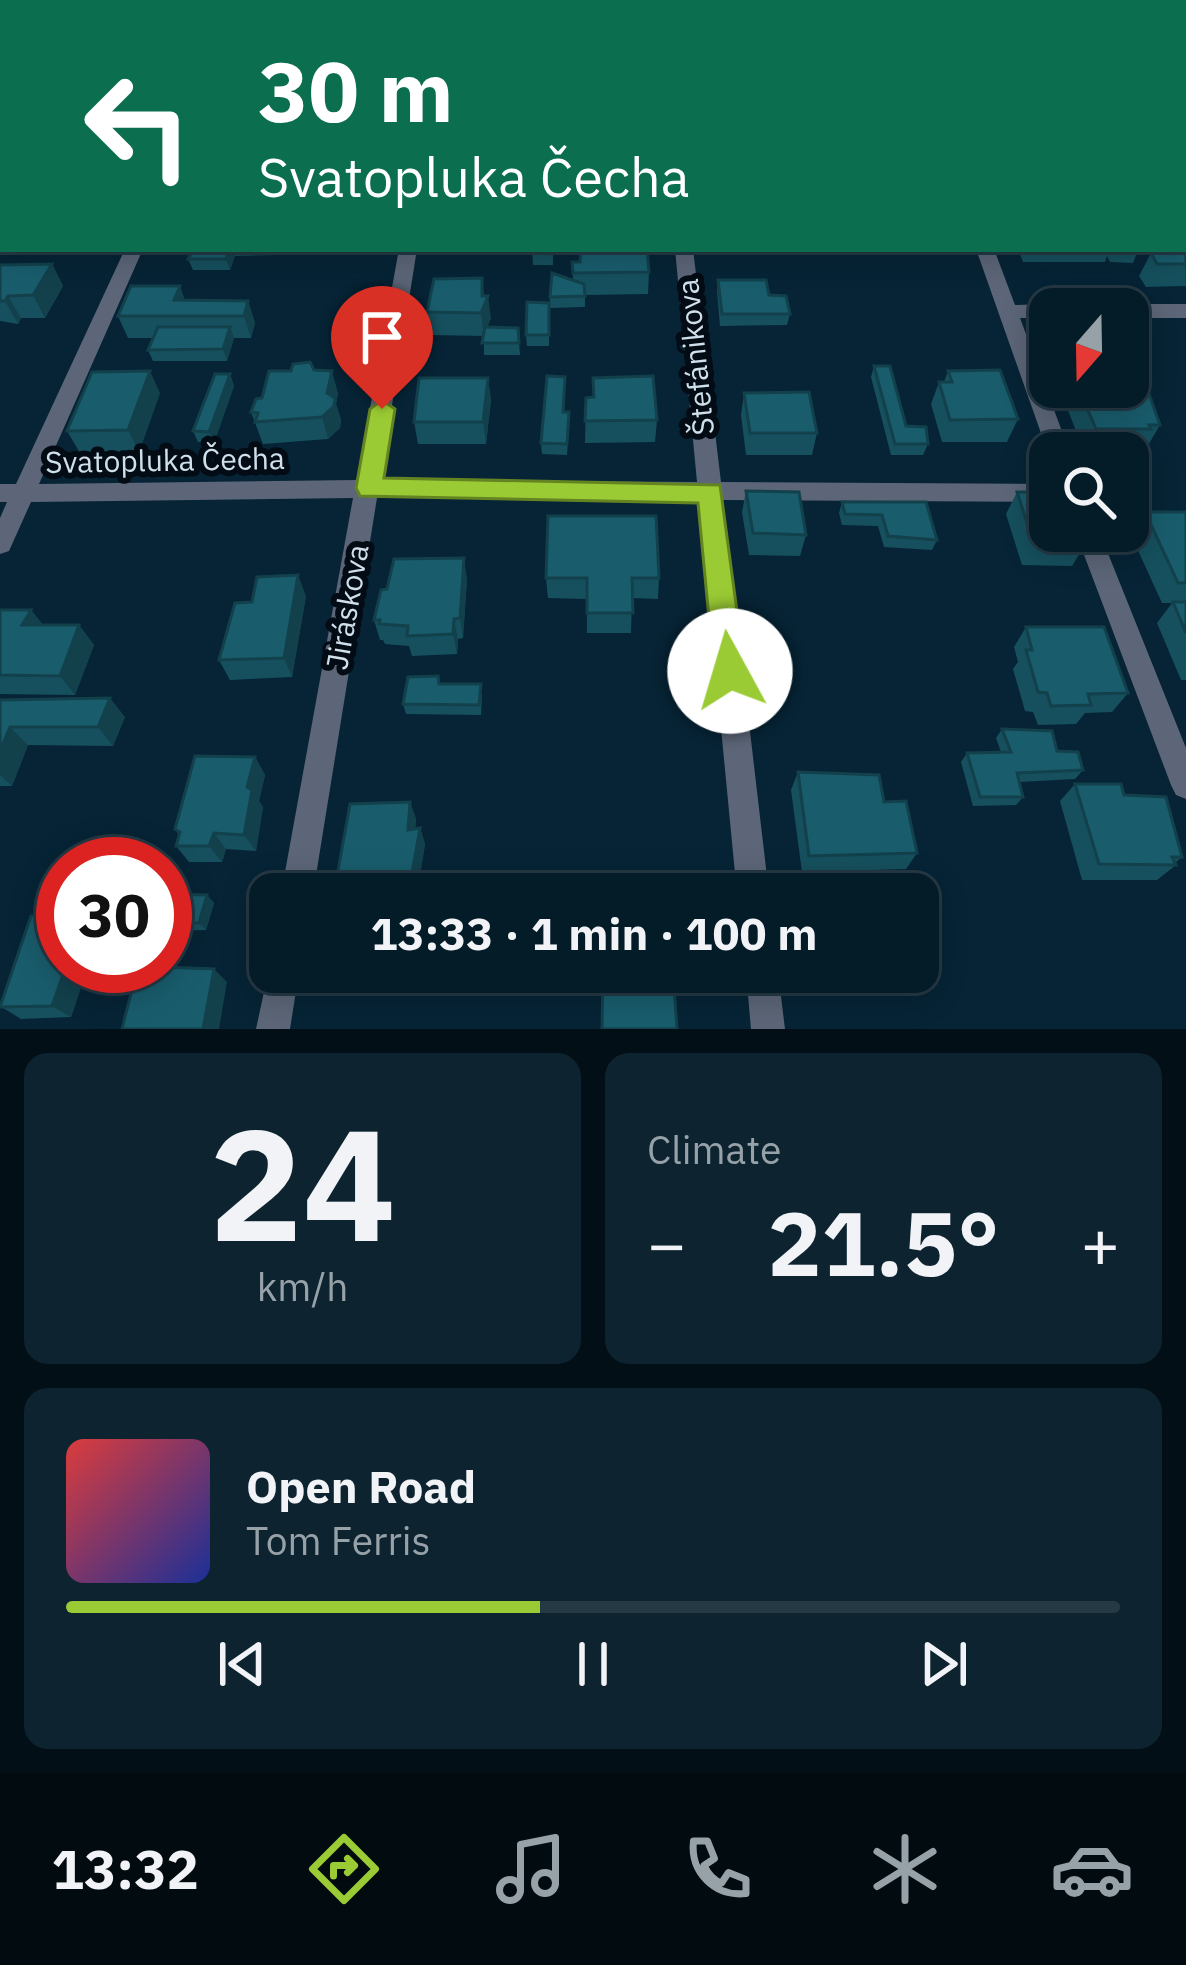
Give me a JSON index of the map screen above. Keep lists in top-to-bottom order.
{
  "streets": {
    "street": ["Štefánikova", "Svatopluka Čecha", "Jiráskova"]
  },
  "crossings": [
    ["Štefánikova", "Svatopluka Čecha"],
    ["Svatopluka Čecha", "Jiráskova"]
  ],
  "north": "bottom",
  "page": {
    "turn": ["30 m", "Svatopluka Čecha"],
    "limit": "30",
    "trip": "13:33 · 1 min · 100 m",
    "tile": [
      ["24", "km/h"],
      "Climate"
    ],
    "heat": ["−", "21.5°", "+"],
    "song": ["Open Road", "Tom Ferris"],
    "tabs": "13:32"
  }
}
